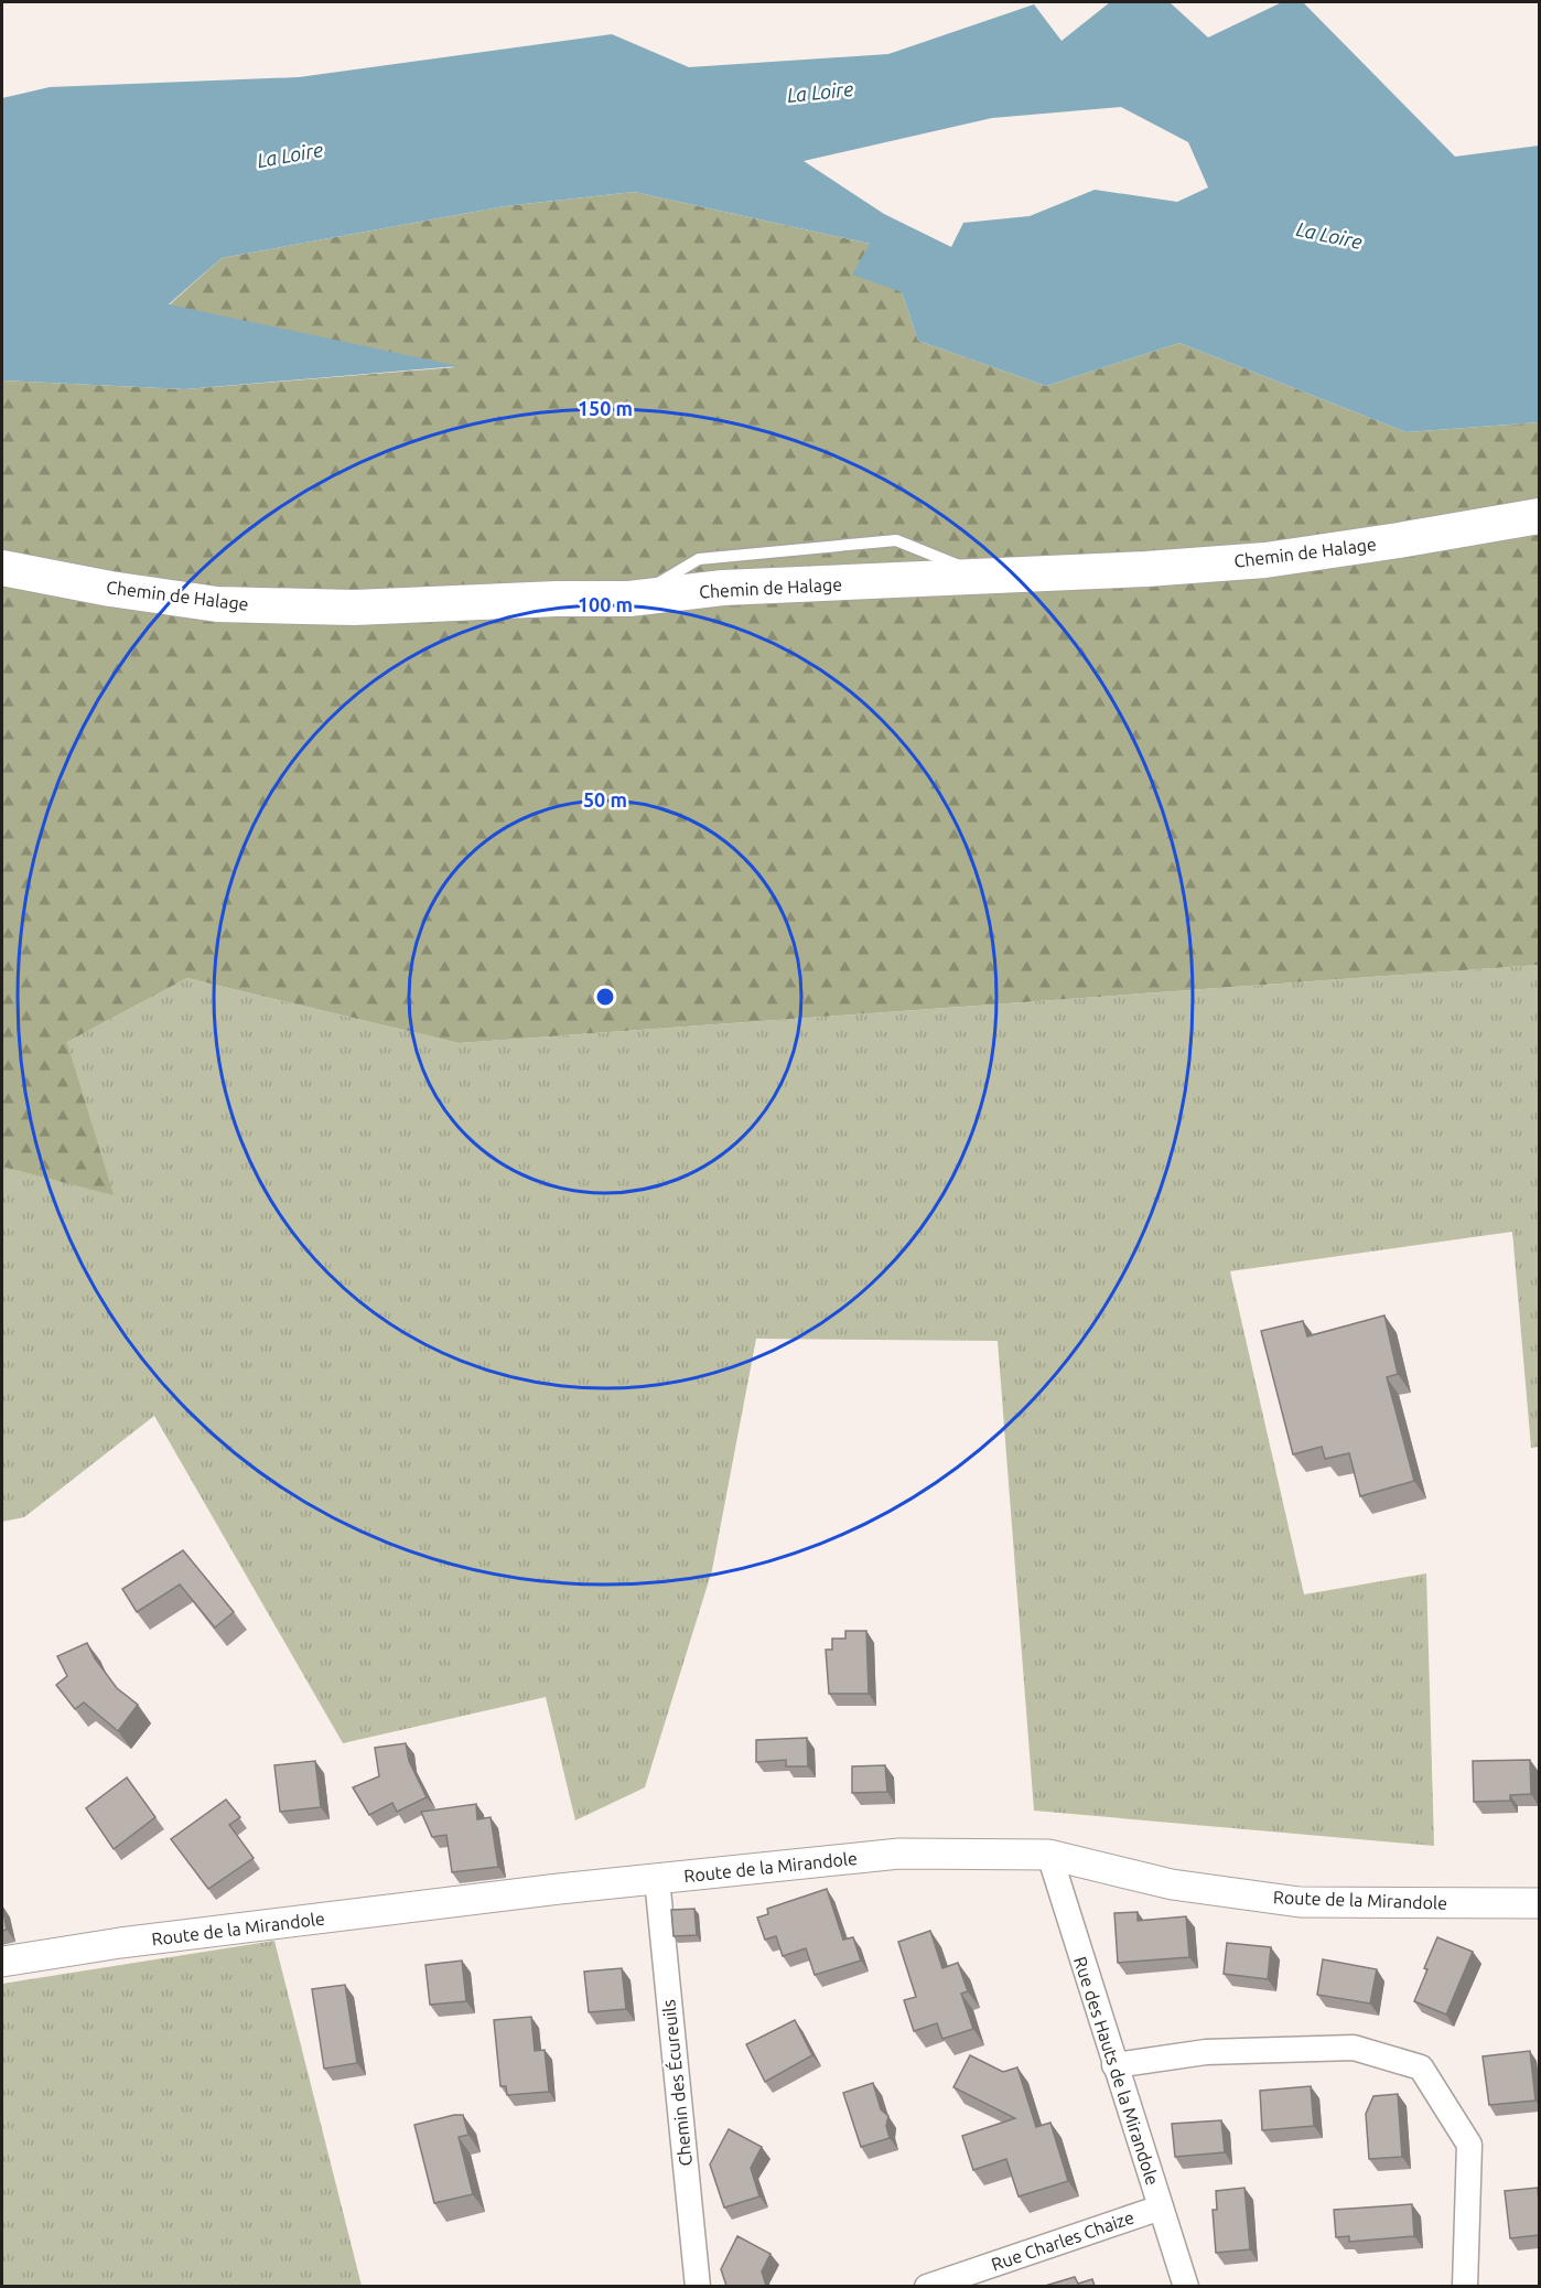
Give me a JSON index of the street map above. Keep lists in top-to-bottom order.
{
  "streets": {
    "main road": ["Chemin de Halage"],
    "street": [
      "Route de la Mirandole",
      "Rue des Hauts de la Mirandole",
      "Chemin des Écureuils",
      "Rue Charles Chaize"
    ]
  },
  "crossings": [
    ["Route de la Mirandole", "Rue des Hauts de la Mirandole"],
    ["Route de la Mirandole", "Chemin des Écureuils"],
    ["Rue des Hauts de la Mirandole", "Rue Charles Chaize"]
  ],
  "water": ["La Loire"],
  "rings": ["150 m", "100 m", "50 m"]
}
